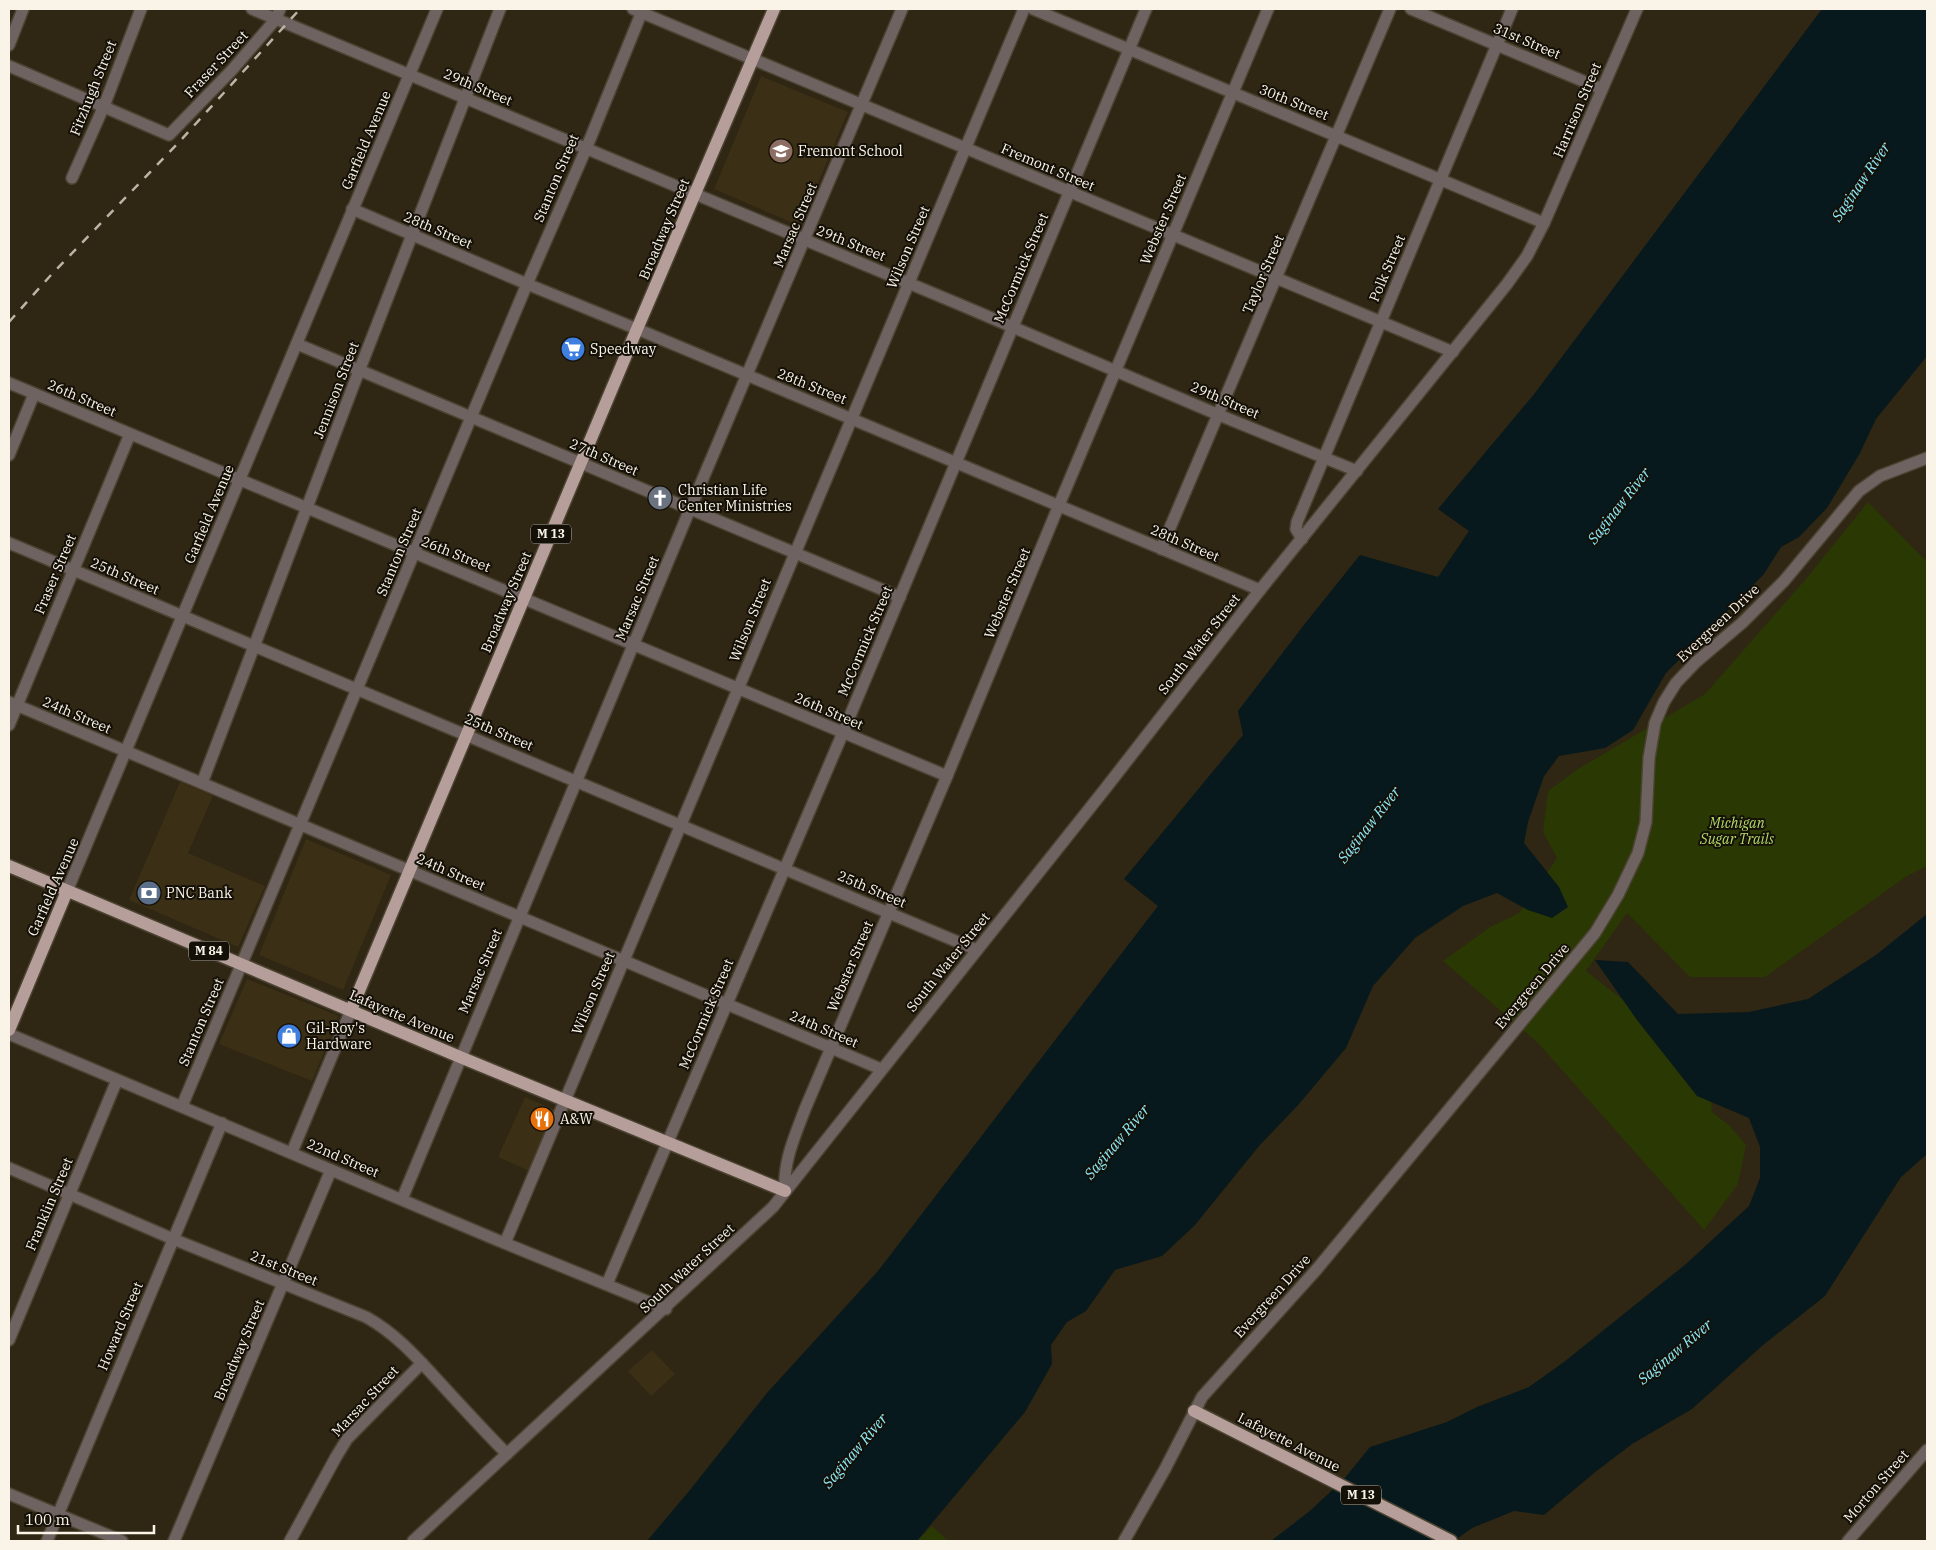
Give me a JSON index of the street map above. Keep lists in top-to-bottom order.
{
  "streets": {
    "main road": [
      "Garfield Avenue",
      "Broadway Street",
      "M 13",
      "M 84",
      "Lafayette Avenue"
    ],
    "street": [
      "31st Street",
      "Fraser Street",
      "29th Street",
      "Fitzhugh Street",
      "30th Street",
      "Harrison Street",
      "Fremont Street",
      "Stanton Street",
      "Webster Street",
      "Marsac Street",
      "28th Street",
      "Wilson Street",
      "McCormick Street",
      "Polk Street",
      "Taylor Street",
      "Jennison Street",
      "26th Street",
      "27th Street",
      "25th Street",
      "Evergreen Drive",
      "South Water Street",
      "24th Street",
      "22nd Street",
      "Franklin Street",
      "21st Street",
      "Howard Street",
      "Morton Street"
    ]
  },
  "crossings": [
    ["31st Street", "Harrison Street"],
    ["31st Street", "Polk Street"],
    ["Fraser Street", "29th Street"],
    ["Fraser Street", "Fitzhugh Street"],
    ["Fraser Street", "26th Street"],
    ["Fraser Street", "25th Street"],
    ["Fraser Street", "24th Street"],
    ["29th Street", "Garfield Avenue"],
    ["29th Street", "Stanton Street"],
    ["29th Street", "Webster Street"],
    ["29th Street", "Marsac Street"],
    ["29th Street", "Broadway Street"],
    ["29th Street", "Wilson Street"],
    ["29th Street", "McCormick Street"],
    ["29th Street", "Polk Street"],
    ["29th Street", "Taylor Street"],
    ["29th Street", "Jennison Street"],
    ["29th Street", "South Water Street"],
    ["30th Street", "Harrison Street"],
    ["30th Street", "Webster Street"],
    ["30th Street", "McCormick Street"],
    ["30th Street", "Polk Street"],
    ["30th Street", "Taylor Street"],
    ["Harrison Street", "Fremont Street"],
    ["Harrison Street", "South Water Street"],
    ["Garfield Avenue", "28th Street"],
    ["Garfield Avenue", "26th Street"],
    ["Garfield Avenue", "27th Street"],
    ["Garfield Avenue", "25th Street"],
    ["Garfield Avenue", "24th Street"],
    ["Garfield Avenue", "Lafayette Avenue"],
    ["Garfield Avenue", "22nd Street"],
    ["Fremont Street", "Stanton Street"],
    ["Fremont Street", "Webster Street"],
    ["Fremont Street", "Marsac Street"],
    ["Fremont Street", "Broadway Street"],
    ["Fremont Street", "Wilson Street"],
    ["Fremont Street", "McCormick Street"],
    ["Fremont Street", "Polk Street"],
    ["Fremont Street", "Taylor Street"],
    ["Fremont Street", "South Water Street"],
    ["Stanton Street", "28th Street"],
    ["Stanton Street", "26th Street"],
    ["Stanton Street", "27th Street"],
    ["Stanton Street", "25th Street"],
    ["Stanton Street", "24th Street"],
    ["Stanton Street", "Lafayette Avenue"],
    ["Stanton Street", "22nd Street"],
    ["Webster Street", "28th Street"],
    ["Webster Street", "26th Street"],
    ["Webster Street", "25th Street"],
    ["Webster Street", "South Water Street"],
    ["Webster Street", "24th Street"],
    ["Webster Street", "Lafayette Avenue"],
    ["Marsac Street", "28th Street"],
    ["Marsac Street", "26th Street"],
    ["Marsac Street", "27th Street"],
    ["Marsac Street", "25th Street"],
    ["Marsac Street", "24th Street"],
    ["Marsac Street", "Lafayette Avenue"],
    ["Marsac Street", "22nd Street"],
    ["Marsac Street", "21st Street"],
    ["Broadway Street", "28th Street"],
    ["Broadway Street", "26th Street"],
    ["Broadway Street", "27th Street"],
    ["Broadway Street", "25th Street"],
    ["Broadway Street", "24th Street"],
    ["Broadway Street", "Lafayette Avenue"],
    ["Broadway Street", "22nd Street"],
    ["Broadway Street", "21st Street"],
    ["28th Street", "Wilson Street"],
    ["28th Street", "McCormick Street"],
    ["28th Street", "Taylor Street"],
    ["28th Street", "Jennison Street"],
    ["28th Street", "South Water Street"],
    ["Wilson Street", "26th Street"],
    ["Wilson Street", "27th Street"],
    ["Wilson Street", "25th Street"],
    ["Wilson Street", "24th Street"],
    ["Wilson Street", "Lafayette Avenue"],
    ["Wilson Street", "22nd Street"],
    ["McCormick Street", "26th Street"],
    ["McCormick Street", "27th Street"],
    ["McCormick Street", "25th Street"],
    ["McCormick Street", "24th Street"],
    ["McCormick Street", "Lafayette Avenue"],
    ["McCormick Street", "22nd Street"],
    ["Polk Street", "South Water Street"],
    ["Jennison Street", "26th Street"],
    ["Jennison Street", "27th Street"],
    ["Jennison Street", "25th Street"],
    ["Jennison Street", "24th Street"],
    ["25th Street", "South Water Street"],
    ["Evergreen Drive", "Lafayette Avenue"],
    ["South Water Street", "24th Street"],
    ["South Water Street", "Lafayette Avenue"],
    ["South Water Street", "22nd Street"],
    ["South Water Street", "21st Street"],
    ["22nd Street", "Franklin Street"],
    ["22nd Street", "Howard Street"],
    ["Franklin Street", "21st Street"],
    ["21st Street", "Howard Street"]
  ],
  "water": ["Saginaw River"],
  "parks": ["Michigan Sugar Trails"],
  "places": {
    "school or university": ["Fremont School"],
    "supermarket": ["Speedway"],
    "church": ["Christian Life Center Ministries"],
    "bank": ["PNC Bank"],
    "shop": ["Gil-Roy's Hardware"],
    "restaurant": ["A&W"]
  },
  "scale_bar": "100 m"
}
